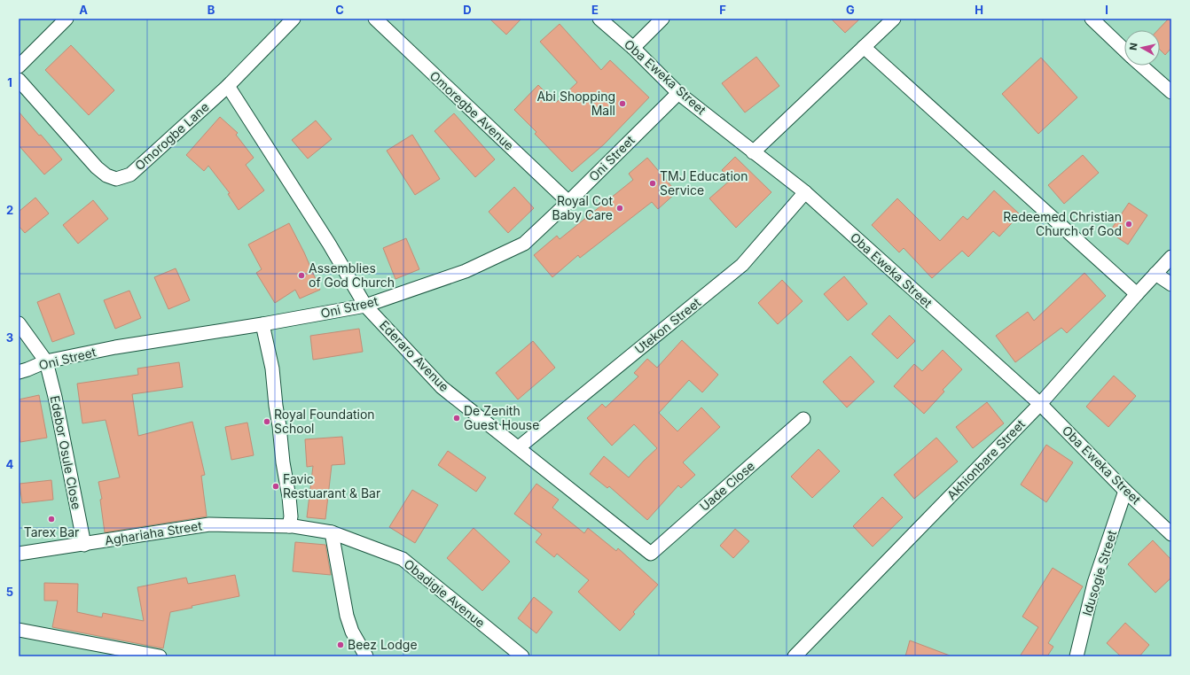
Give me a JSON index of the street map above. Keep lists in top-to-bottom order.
{
  "streets": {
    "street": [
      "Oba Eweka Street",
      "Omoregbe Avenue",
      "Omorogbe Lane",
      "Oni Street",
      "Utekon Street",
      "Ederaro Avenue",
      "Edebor Osule Close",
      "Akhionbare Street",
      "Uade Close",
      "Aghariaha Street",
      "Idusogie Street",
      "Obadigie Avenue"
    ]
  },
  "crossings": [
    ["Oba Eweka Street", "Oni Street"],
    ["Oba Eweka Street", "Utekon Street"],
    ["Oba Eweka Street", "Akhionbare Street"],
    ["Oba Eweka Street", "Idusogie Street"],
    ["Omoregbe Avenue", "Oni Street"],
    ["Omorogbe Lane", "Ederaro Avenue"],
    ["Oni Street", "Ederaro Avenue"],
    ["Oni Street", "Edebor Osule Close"],
    ["Utekon Street", "Ederaro Avenue"],
    ["Ederaro Avenue", "Uade Close"],
    ["Edebor Osule Close", "Aghariaha Street"],
    ["Aghariaha Street", "Obadigie Avenue"]
  ],
  "places": [
    "Abi Shopping Mall",
    "TMJ Education Service",
    "Royal Cot Baby Care",
    "Redeemed Christian Church of God",
    "Assemblies of God Church",
    "De Zenith Guest House",
    "Royal Foundation School",
    "Favic Restuarant & Bar",
    "Tarex Bar",
    "Beez Lodge"
  ],
  "north": "left",
  "grid": {
    "columns": [
      "A",
      "B",
      "C",
      "D",
      "E",
      "F",
      "G",
      "H",
      "I"
    ],
    "rows": [
      "1",
      "2",
      "3",
      "4",
      "5"
    ]
  }
}
